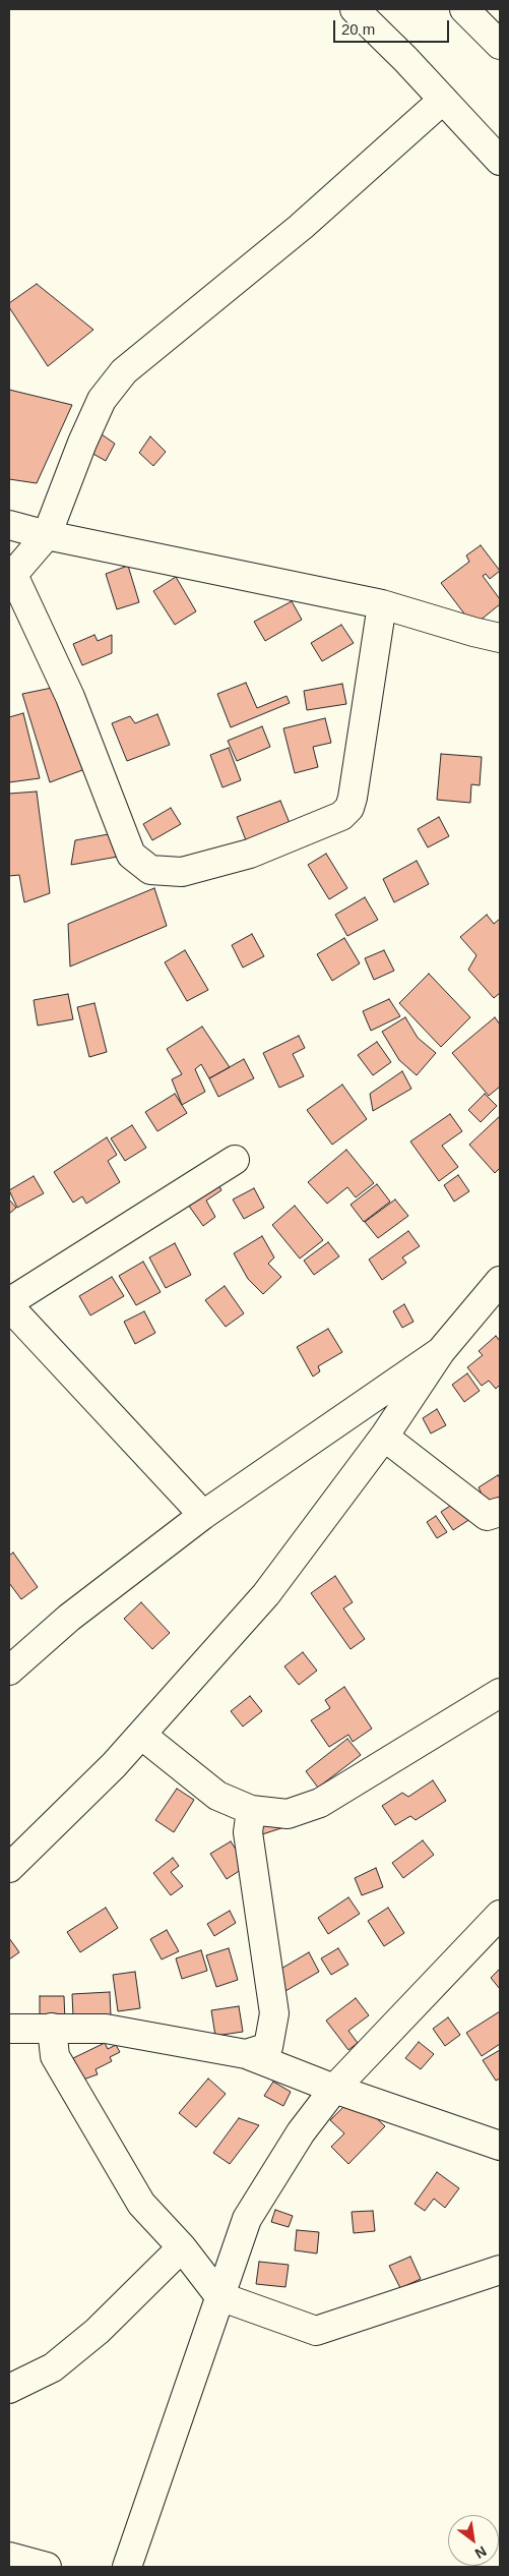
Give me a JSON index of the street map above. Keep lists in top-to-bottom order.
{
  "scale_bar": "20 m",
  "north": "bottom right"
}
